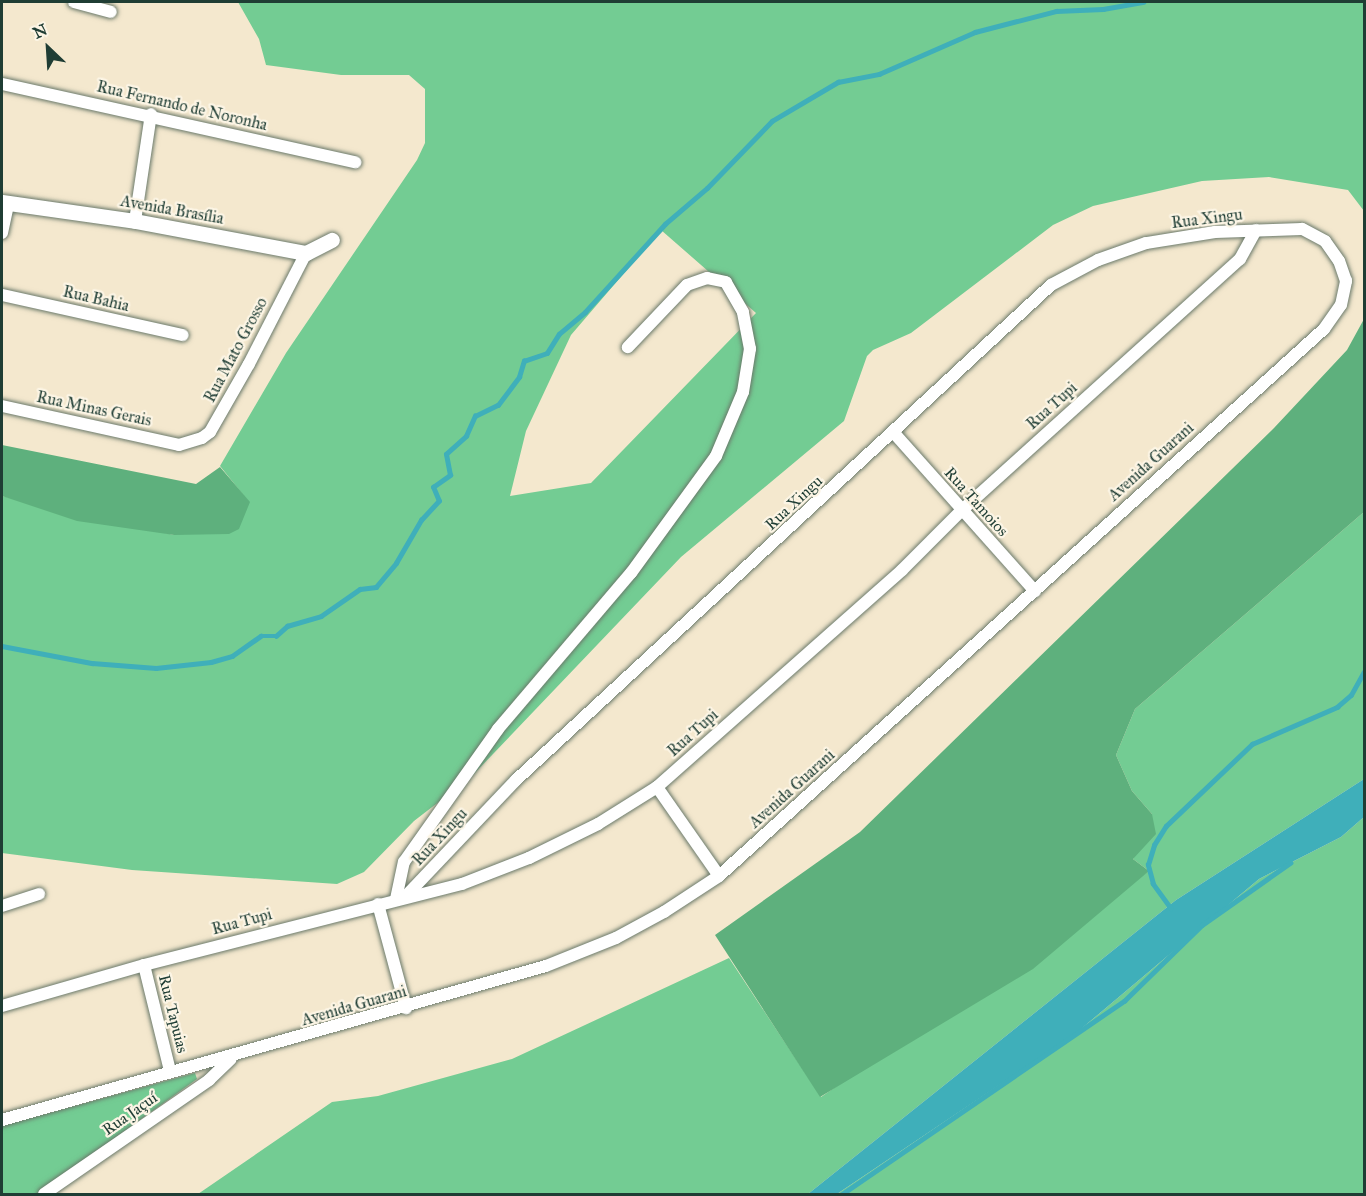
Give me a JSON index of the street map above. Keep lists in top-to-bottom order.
{
  "streets": {
    "street": [
      "Rua Fernando de Noronha",
      "Avenida Brasília",
      "Rua Xingu",
      "Rua Bahia",
      "Rua Mato Grosso",
      "Rua Tupi",
      "Rua Minas Gerais",
      "Avenida Guarani",
      "Rua Tamoios",
      "Rua Tapuias",
      "Rua Jaçuí"
    ]
  },
  "crossings": [
    ["Avenida Brasília", "Rua Mato Grosso"],
    ["Rua Xingu", "Rua Tupi"],
    ["Rua Xingu", "Avenida Guarani"],
    ["Rua Xingu", "Rua Tamoios"],
    ["Rua Mato Grosso", "Rua Minas Gerais"],
    ["Rua Tupi", "Avenida Guarani"],
    ["Rua Tupi", "Rua Tamoios"],
    ["Rua Tupi", "Rua Tapuias"],
    ["Avenida Guarani", "Rua Tamoios"],
    ["Avenida Guarani", "Rua Tapuias"],
    ["Avenida Guarani", "Rua Jaçuí"]
  ],
  "north": "top left"
}
